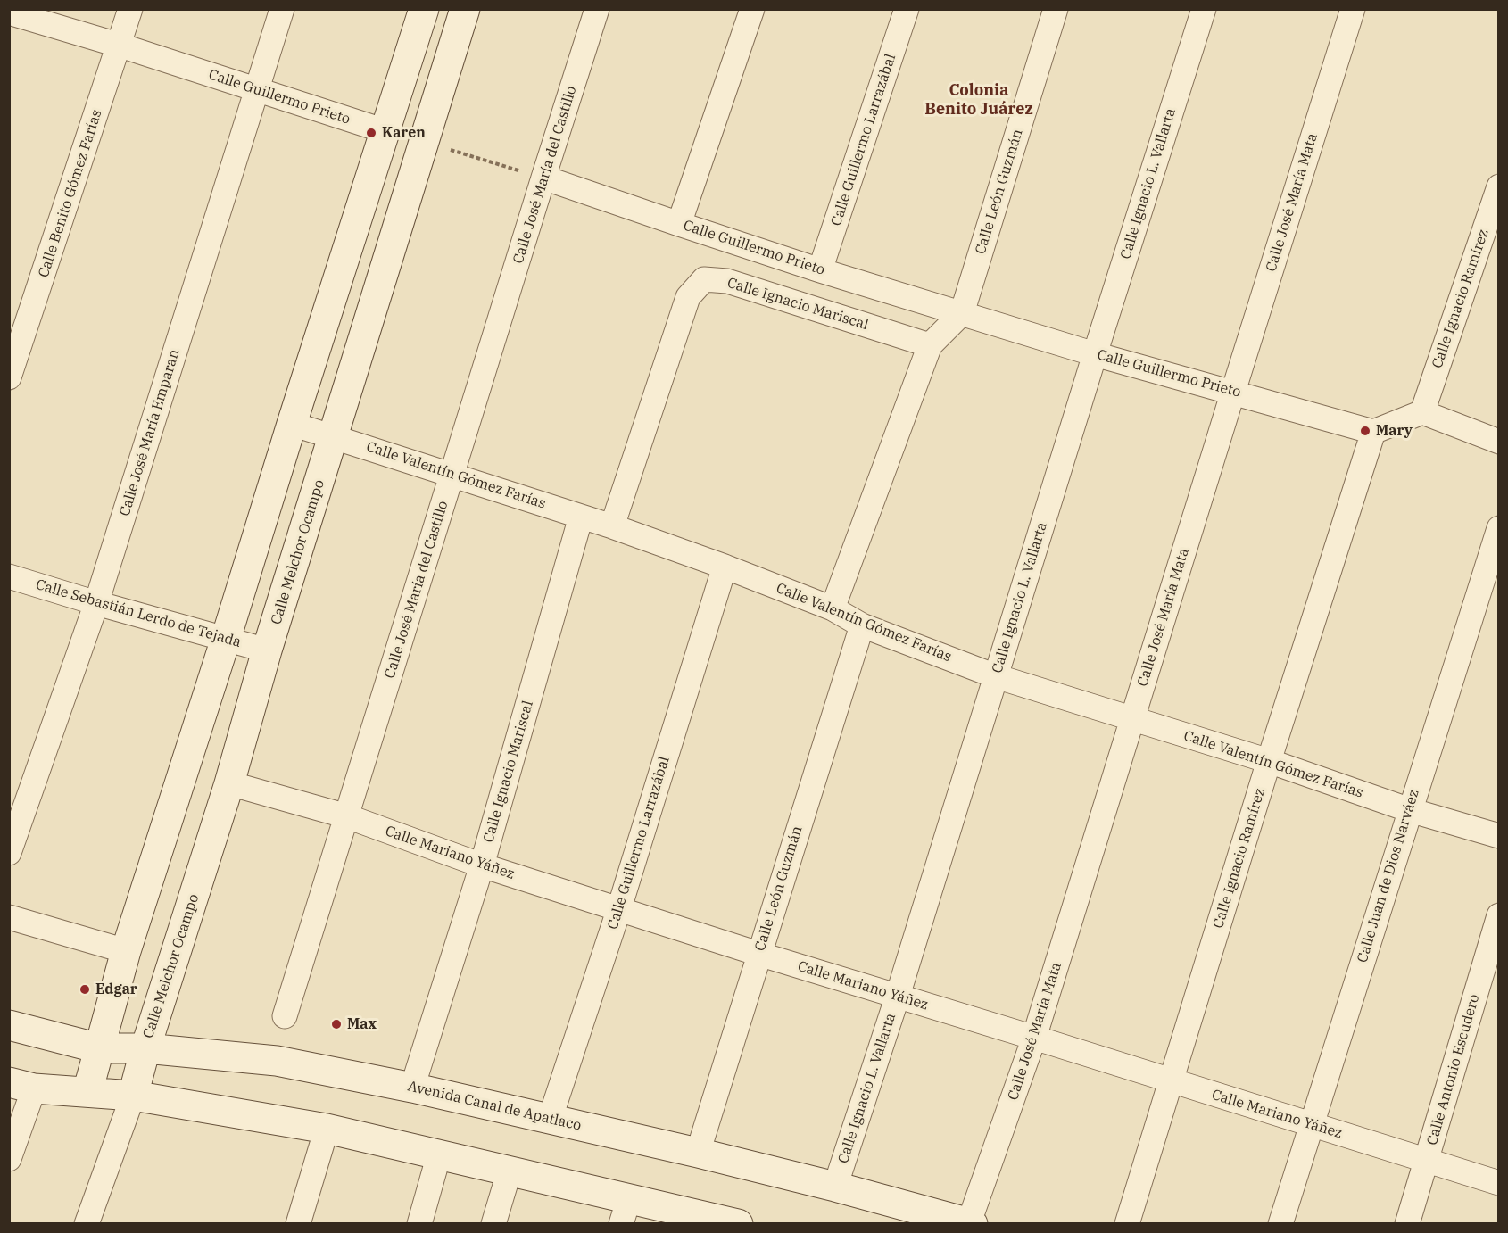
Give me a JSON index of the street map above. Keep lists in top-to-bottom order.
{
  "streets": {
    "street": [
      "Calle Guillermo Prieto",
      "Calle Guillermo Larrazábal",
      "Calle José María del Castillo",
      "Calle Ignacio L. Vallarta",
      "Calle León Guzmán",
      "Calle Benito Gómez Farías",
      "Calle José María Mata",
      "Calle Ignacio Ramírez",
      "Calle Ignacio Mariscal",
      "Calle José María Emparan",
      "Calle Valentín Gómez Farías",
      "Calle Melchor Ocampo",
      "Calle Sebastián Lerdo de Tejada",
      "Calle Mariano Yáñez",
      "Calle Juan de Dios Narváez",
      "Calle Antonio Escudero",
      "Avenida Canal de Apatlaco"
    ]
  },
  "crossings": [
    ["Calle Guillermo Prieto", "Calle Guillermo Larrazábal"],
    ["Calle Guillermo Prieto", "Calle José María del Castillo"],
    ["Calle Guillermo Prieto", "Calle Ignacio L. Vallarta"],
    ["Calle Guillermo Prieto", "Calle León Guzmán"],
    ["Calle Guillermo Prieto", "Calle Benito Gómez Farías"],
    ["Calle Guillermo Prieto", "Calle José María Mata"],
    ["Calle Guillermo Prieto", "Calle Ignacio Ramírez"],
    ["Calle Guillermo Prieto", "Calle José María Emparan"],
    ["Calle Guillermo Larrazábal", "Calle Valentín Gómez Farías"],
    ["Calle Guillermo Larrazábal", "Calle Mariano Yáñez"],
    ["Calle Guillermo Larrazábal", "Avenida Canal de Apatlaco"],
    ["Calle José María del Castillo", "Calle Valentín Gómez Farías"],
    ["Calle José María del Castillo", "Calle Mariano Yáñez"],
    ["Calle Ignacio L. Vallarta", "Calle Valentín Gómez Farías"],
    ["Calle Ignacio L. Vallarta", "Calle Mariano Yáñez"],
    ["Calle Ignacio L. Vallarta", "Avenida Canal de Apatlaco"],
    ["Calle León Guzmán", "Calle Valentín Gómez Farías"],
    ["Calle León Guzmán", "Calle Mariano Yáñez"],
    ["Calle León Guzmán", "Avenida Canal de Apatlaco"],
    ["Calle José María Mata", "Calle Valentín Gómez Farías"],
    ["Calle José María Mata", "Calle Mariano Yáñez"],
    ["Calle José María Mata", "Avenida Canal de Apatlaco"],
    ["Calle Ignacio Ramírez", "Calle Valentín Gómez Farías"],
    ["Calle Ignacio Ramírez", "Calle Mariano Yáñez"],
    ["Calle Ignacio Mariscal", "Calle Valentín Gómez Farías"],
    ["Calle Ignacio Mariscal", "Calle Mariano Yáñez"],
    ["Calle Ignacio Mariscal", "Avenida Canal de Apatlaco"],
    ["Calle José María Emparan", "Calle Sebastián Lerdo de Tejada"],
    ["Calle Valentín Gómez Farías", "Calle Melchor Ocampo"],
    ["Calle Valentín Gómez Farías", "Calle Juan de Dios Narváez"],
    ["Calle Melchor Ocampo", "Calle Sebastián Lerdo de Tejada"],
    ["Calle Melchor Ocampo", "Calle Mariano Yáñez"],
    ["Calle Melchor Ocampo", "Avenida Canal de Apatlaco"],
    ["Calle Mariano Yáñez", "Calle Juan de Dios Narváez"],
    ["Calle Mariano Yáñez", "Calle Antonio Escudero"]
  ],
  "districts": ["Colonia Benito Juárez"],
  "places": [
    "Karen",
    "Mary",
    "Edgar",
    "Max"
  ]
}
